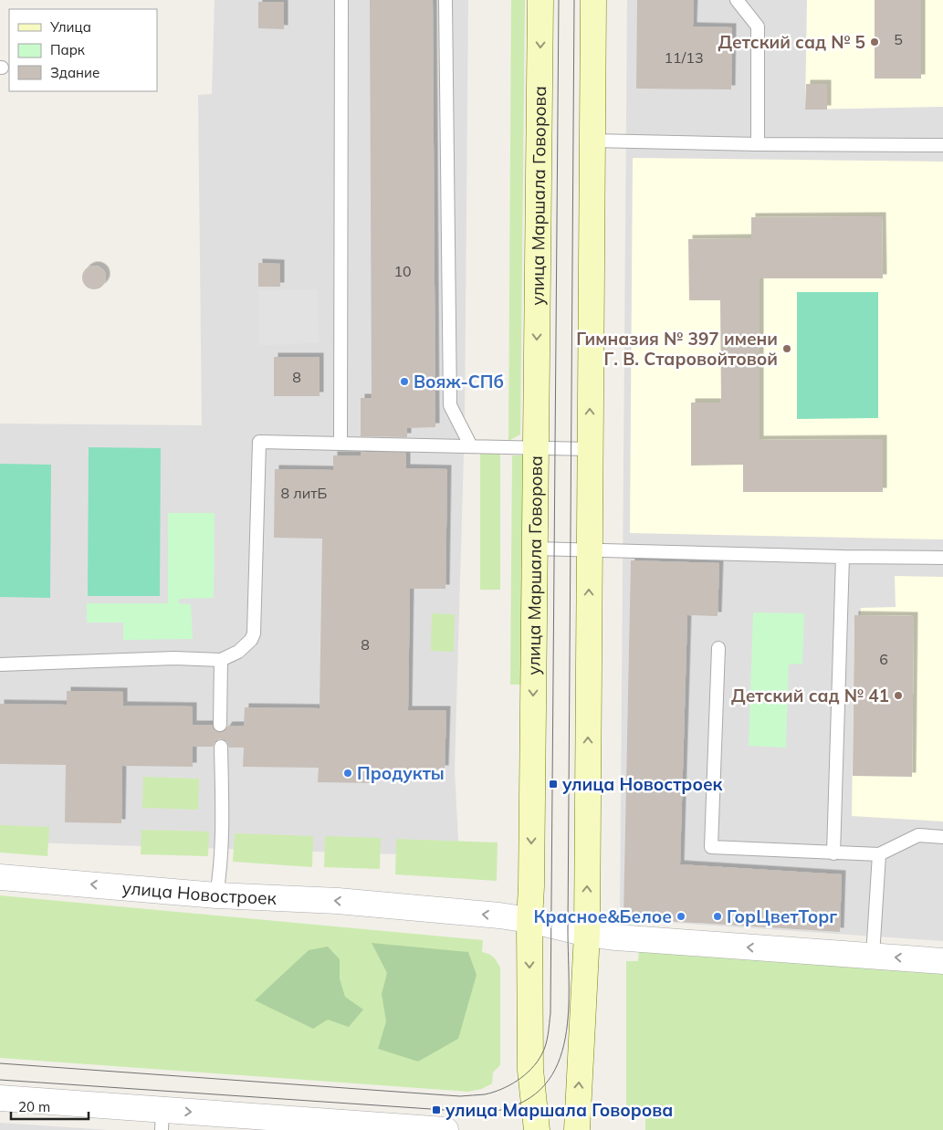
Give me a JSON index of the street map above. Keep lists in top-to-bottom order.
{
  "streets": {
    "main road": ["улица Маршала Говорова"],
    "street": ["улица Новостроек"]
  },
  "crossings": [
    ["улица Маршала Говорова", "улица Новостроек"]
  ],
  "one_way": ["улица Новостроек"],
  "places": {
    "other": [
      "Детский сад № 5",
      "Гимназия № 397 имени Г. В. Старовойтовой",
      "Вояж-СПб",
      "Детский сад № 41",
      "Продукты",
      "Красное&Белое",
      "ГорЦветТорг"
    ],
    "transit": ["улица Новостроек", "улица Маршала Говорова"]
  },
  "house_numbers": [
    "5",
    "11/13",
    "10",
    "8",
    "8 литБ",
    "8",
    "6"
  ],
  "legend": ["Улица", "Парк", "Здание"],
  "scale_bar": "20 m"
}
